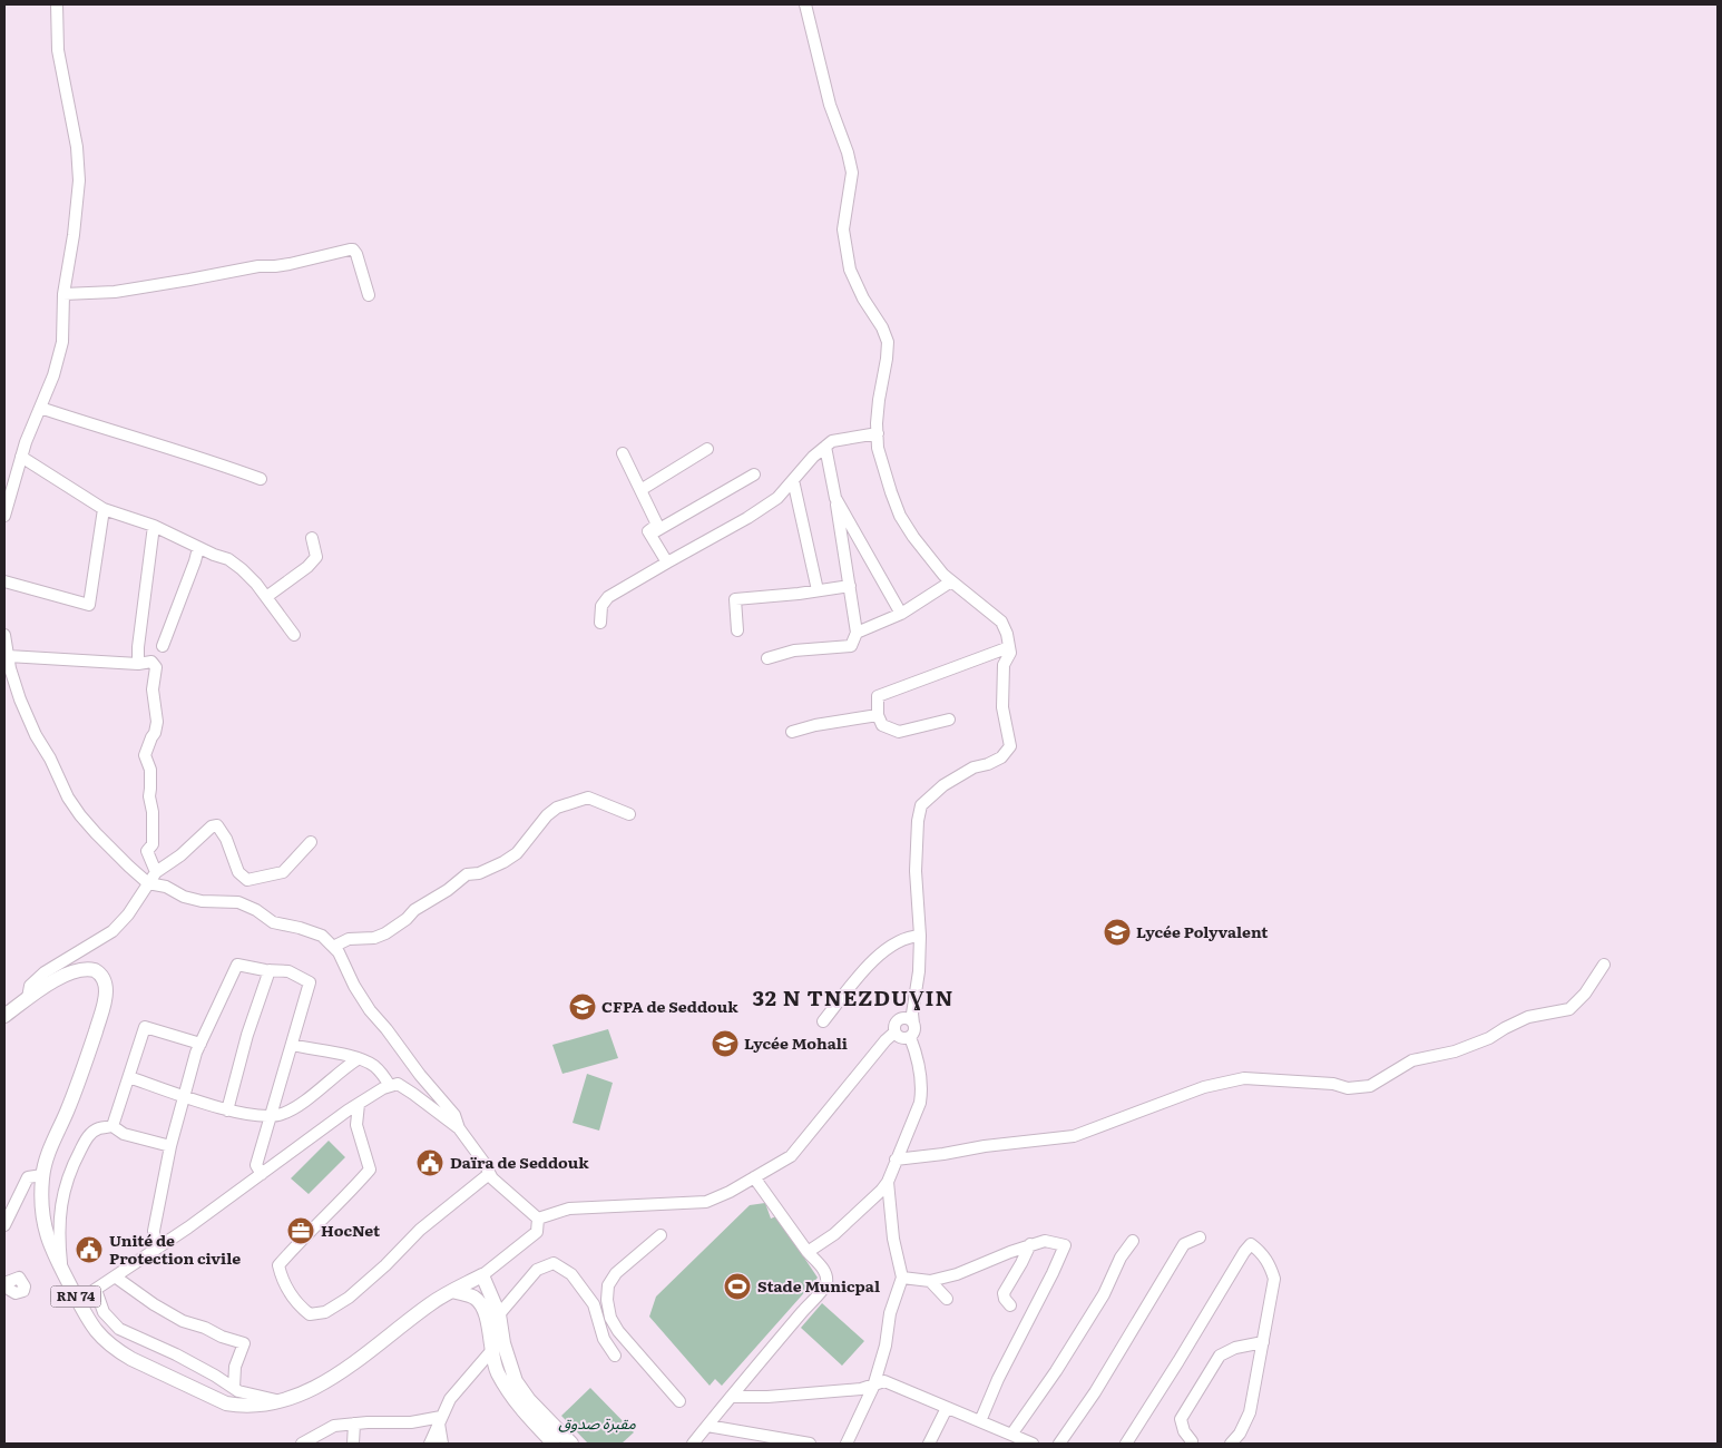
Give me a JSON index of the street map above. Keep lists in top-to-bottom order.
{
  "streets": {
    "main road": ["RN 74"]
  },
  "districts": ["32 N TNEZDUƔIN"],
  "parks": ["مقبرة صدوق"],
  "places": {
    "school or university": ["Lycée Polyvalent", "CFPA de Seddouk", "Lycée Mohali"],
    "public building": ["Daïra de Seddouk", "Unité de Protection civile"],
    "office": ["HocNet"],
    "sports": ["Stade Municpal"]
  }
}
